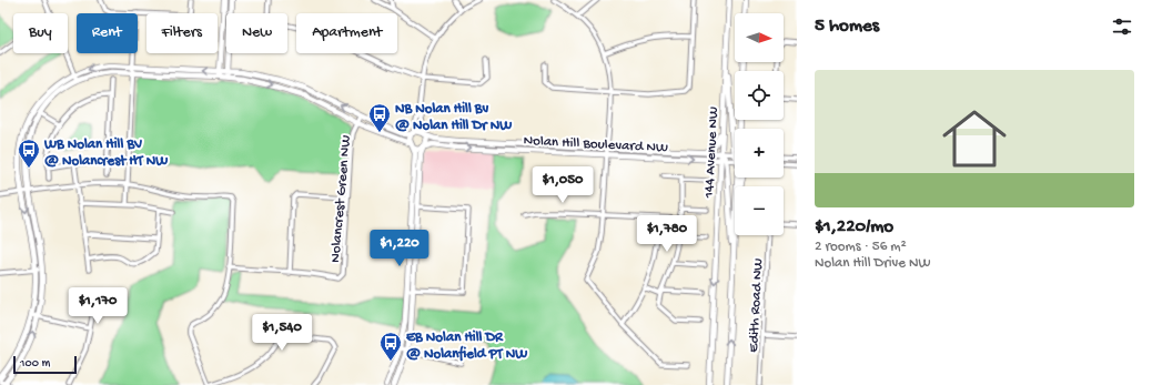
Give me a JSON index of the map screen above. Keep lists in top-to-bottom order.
{
  "streets": {
    "street": [
      "Nolan Hill Boulevard NW",
      "144 Avenue NW",
      "Nolancrest Green NW",
      "Edith Road NW"
    ]
  },
  "crossings": [
    ["Nolan Hill Boulevard NW", "144 Avenue NW"]
  ],
  "places": {
    "bus stop": ["NB Nolan Hill Bv @ Nolan Hill Dr NW", "WB Nolan Hill BV @ Nolancrest HT NW", "EB Nolan Hill DR @ Nolanfield PT NW"]
  },
  "scale_bar": "100 m",
  "north": "right",
  "page": {
    "heading": "5 homes",
    "map_buttons": ["+", "−"],
    "chip": [
      "Buy",
      "Rent",
      "Filters",
      "New",
      "Apartment"
    ],
    "list": [
      {
        "name": "$1,220/mo",
        "note": "2 rooms · 56 m² · Nolan Hill Drive NW"
      }
    ],
    "price": [
      "$1,050",
      "$1,780",
      "$1,220",
      "$1,170",
      "$1,540"
    ],
    "scale": "100 m"
  }
}
